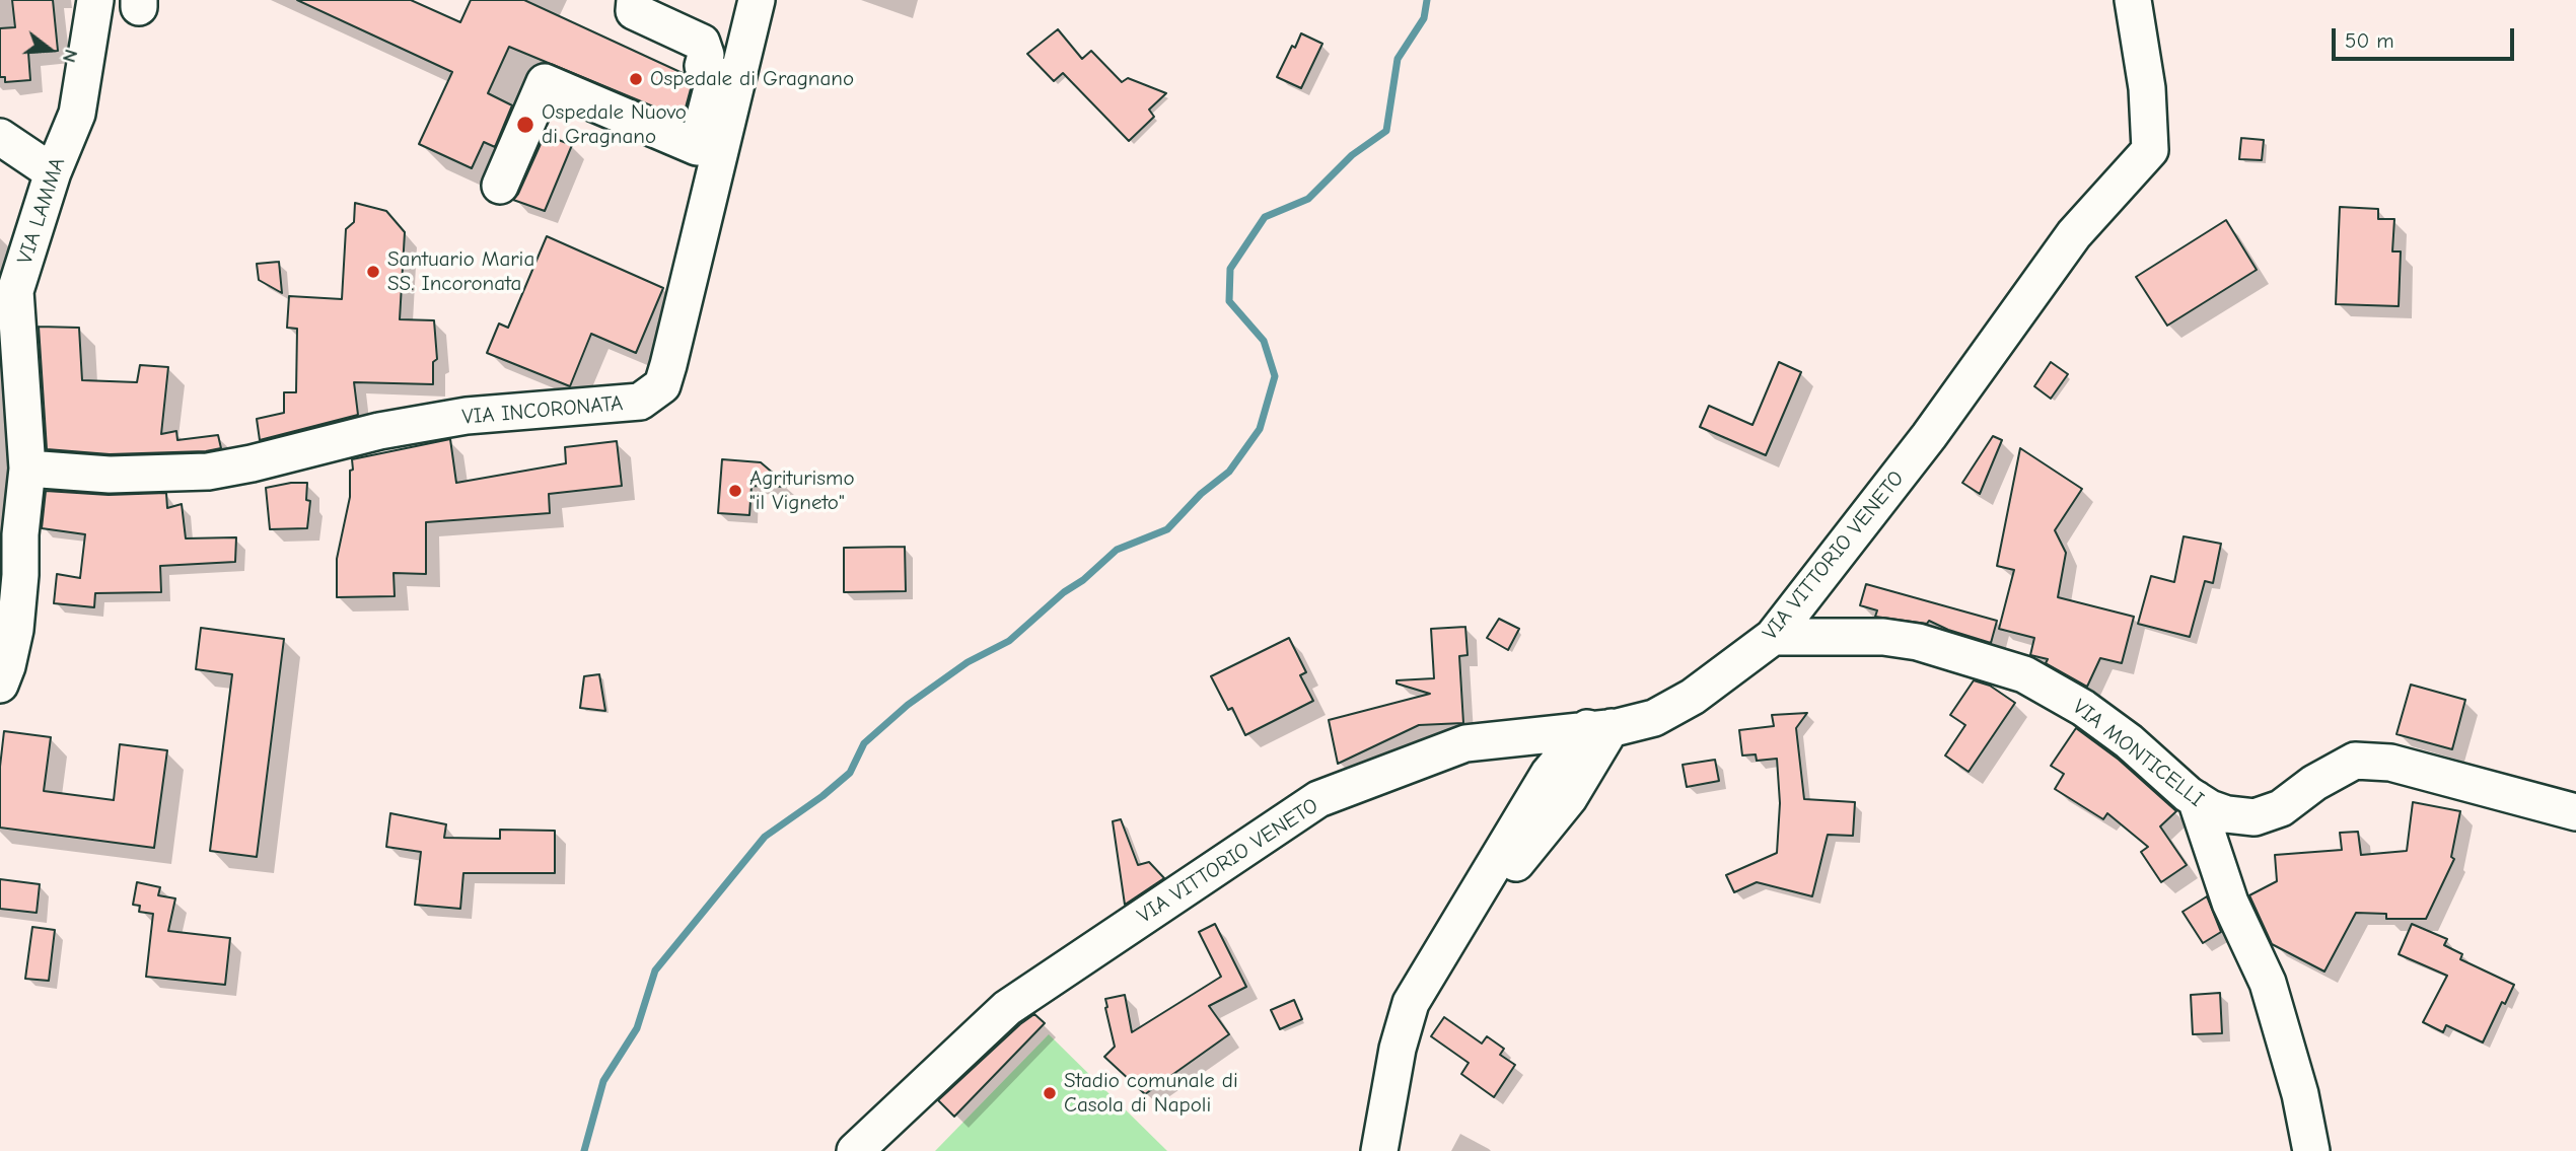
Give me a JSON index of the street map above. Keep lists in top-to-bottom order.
{
  "streets": {
    "street": [
      "VIA LAMMA",
      "VIA INCORONATA",
      "VIA VITTORIO VENETO",
      "VIA MONTICELLI"
    ]
  },
  "crossings": [
    ["VIA LAMMA", "VIA INCORONATA"],
    ["VIA VITTORIO VENETO", "VIA MONTICELLI"]
  ],
  "places": [
    "Ospedale di Gragnano",
    "Ospedale Nuovo di Gragnano",
    "Santuario Maria SS. Incoronata",
    "Agriturismo \"il Vigneto\"",
    "Stadio comunale di Casola di Napoli"
  ],
  "scale_bar": "50 m",
  "north": "right"
}
